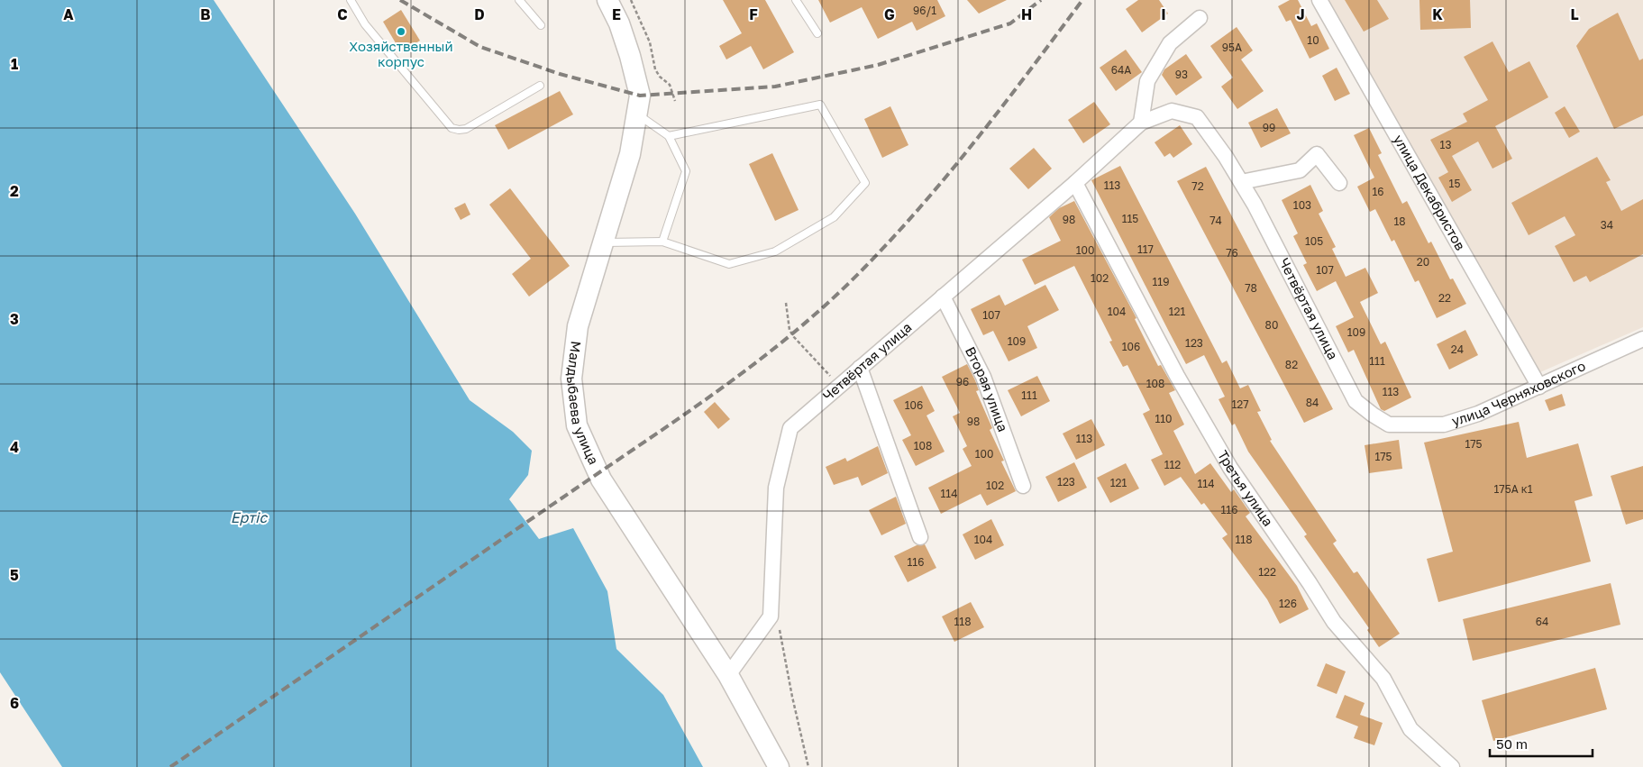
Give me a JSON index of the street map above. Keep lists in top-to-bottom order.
{
  "streets": {
    "main road": ["Малдыбаева улица"],
    "street": [
      "улица Декабристов",
      "Четвёртая улица",
      "Вторая улица",
      "улица Черняховского",
      "Третья улица"
    ]
  },
  "crossings": [
    ["улица Декабристов", "улица Черняховского"],
    ["Четвёртая улица", "Вторая улица"],
    ["Четвёртая улица", "улица Черняховского"],
    ["Четвёртая улица", "Малдыбаева улица"],
    ["Четвёртая улица", "Третья улица"]
  ],
  "water": ["Ертіс"],
  "places": ["Хозяйственный корпус"],
  "house_numbers": [
    "96/1",
    "10",
    "95А",
    "64А",
    "93",
    "99",
    "13",
    "15",
    "113",
    "72",
    "16",
    "103",
    "115",
    "98",
    "74",
    "18",
    "34",
    "105",
    "117",
    "100",
    "76",
    "20",
    "107",
    "102",
    "119",
    "78",
    "22",
    "104",
    "121",
    "107",
    "80",
    "109",
    "109",
    "123",
    "106",
    "24",
    "111",
    "82",
    "96",
    "108",
    "113",
    "111",
    "84",
    "127",
    "106",
    "110",
    "98",
    "113",
    "175",
    "108",
    "100",
    "175",
    "112",
    "123",
    "121",
    "114",
    "102",
    "175А к1",
    "114",
    "116",
    "104",
    "118",
    "116",
    "122",
    "126",
    "118",
    "64"
  ],
  "scale_bar": "50 m",
  "grid": {
    "columns": [
      "A",
      "B",
      "C",
      "D",
      "E",
      "F",
      "G",
      "H",
      "I",
      "J",
      "K",
      "L"
    ],
    "rows": [
      "1",
      "2",
      "3",
      "4",
      "5",
      "6"
    ]
  }
}
